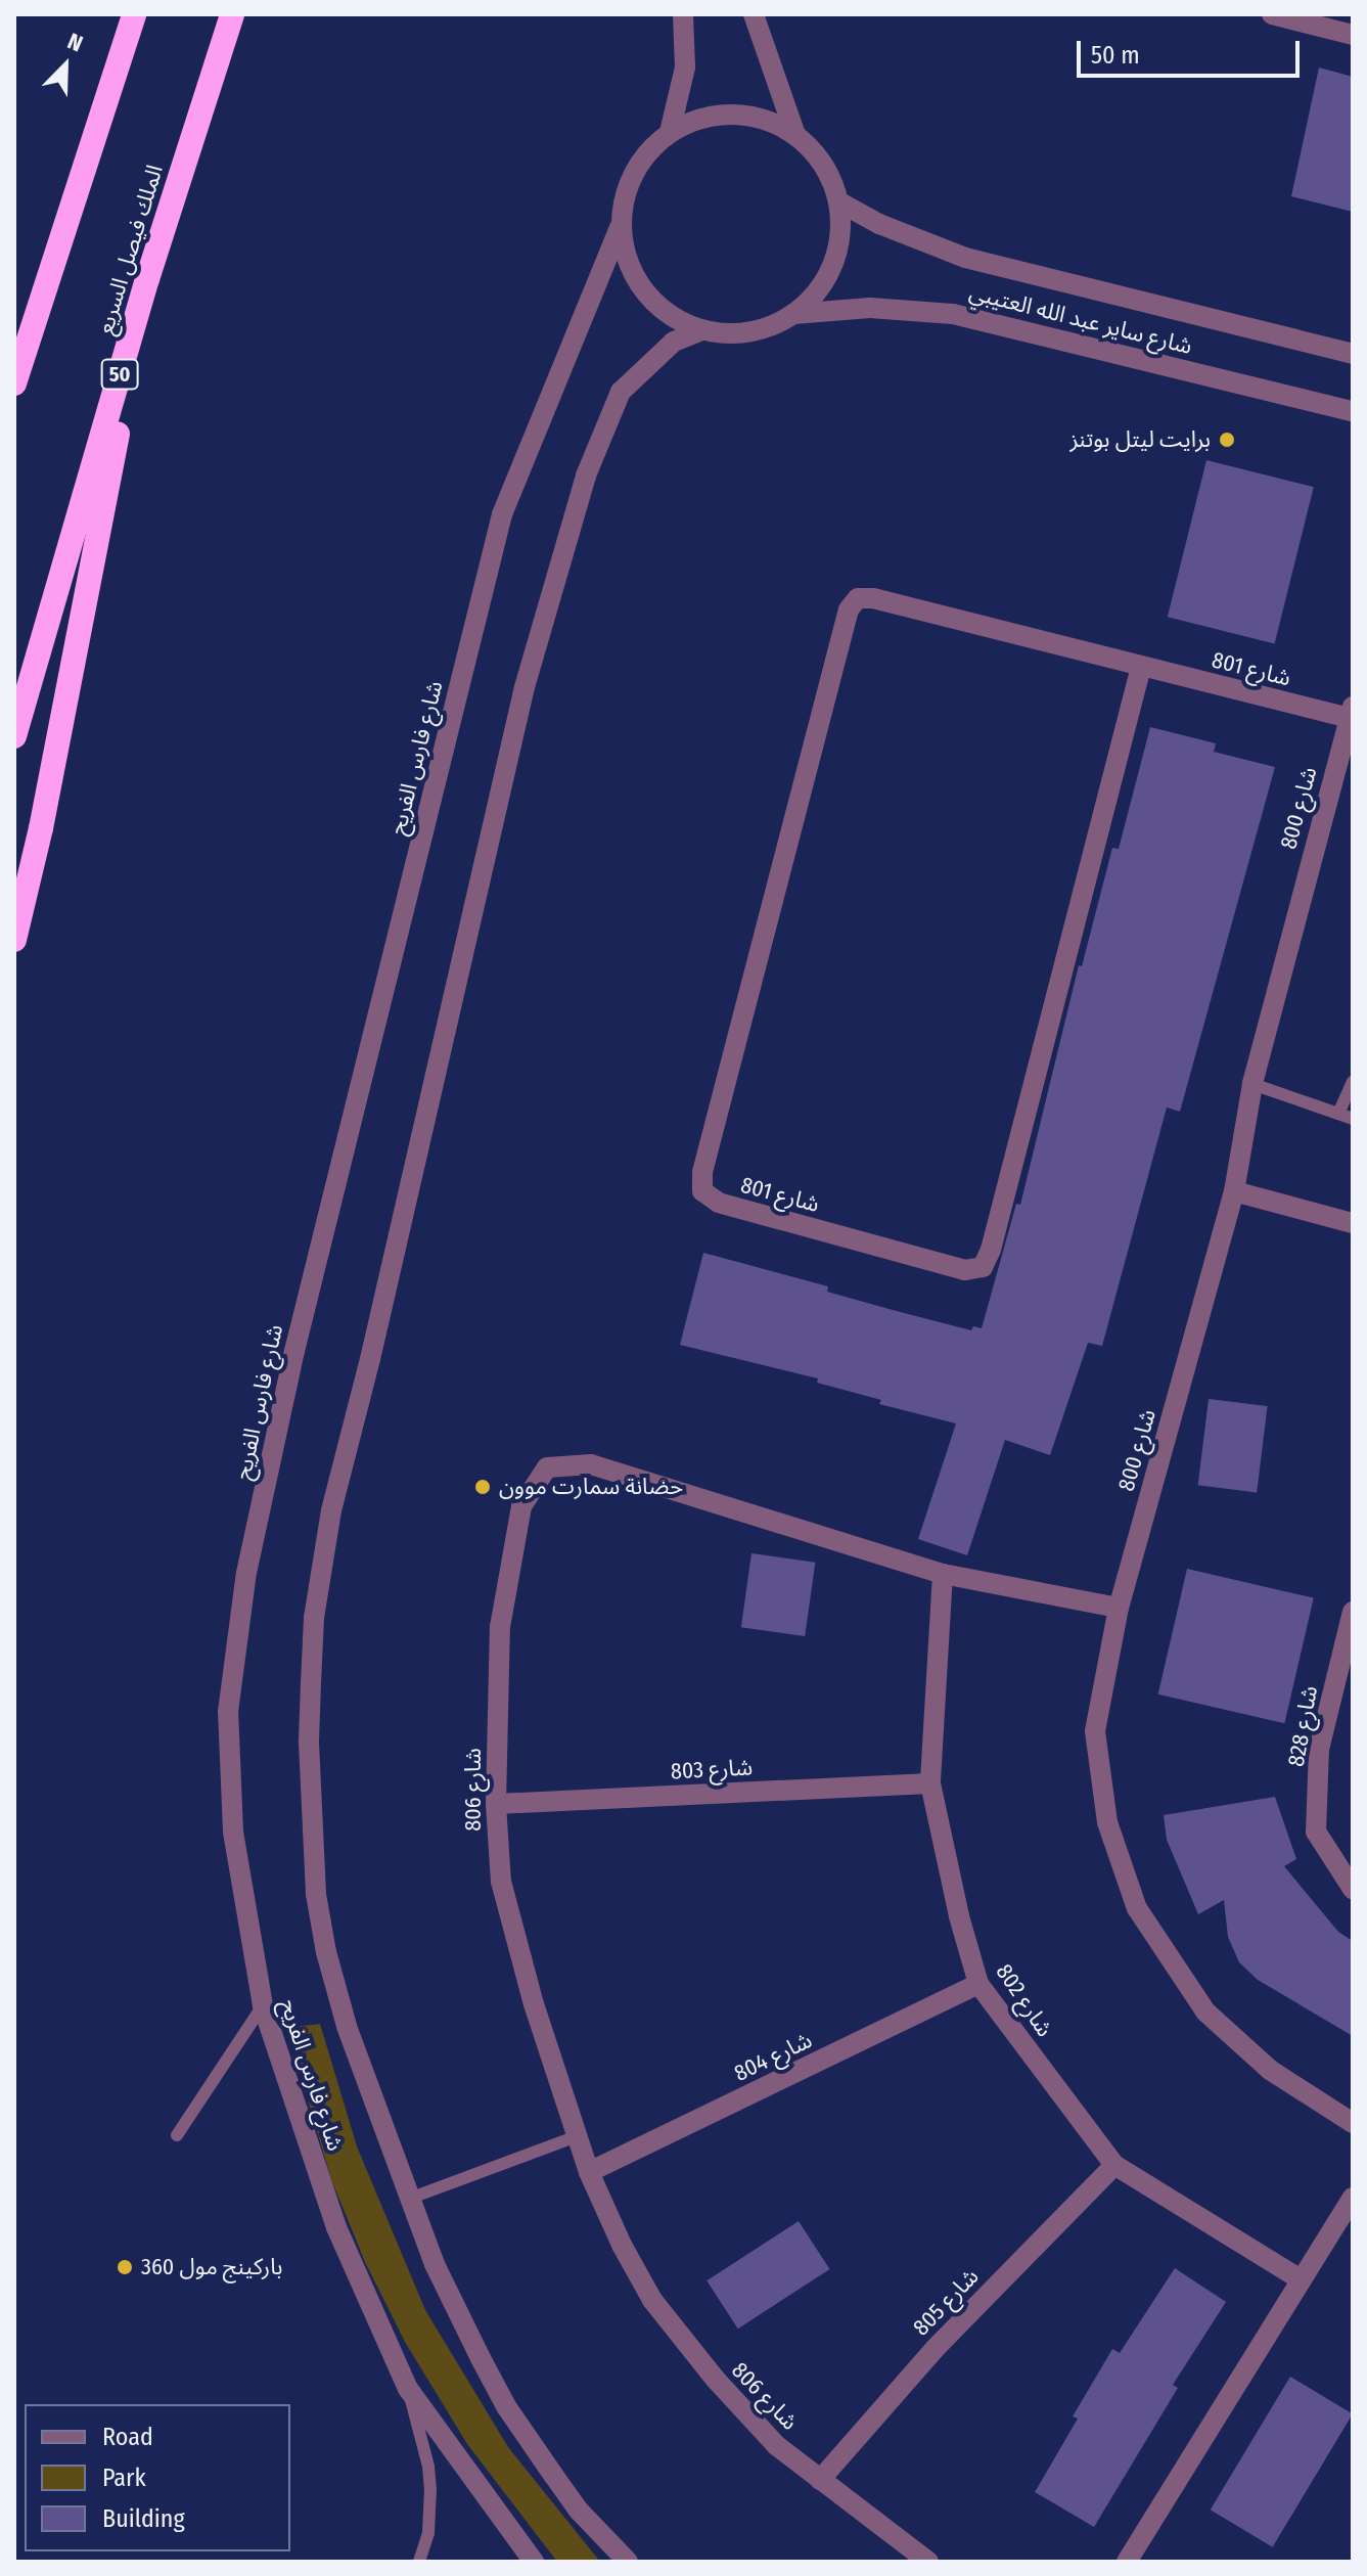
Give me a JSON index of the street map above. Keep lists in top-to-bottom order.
{
  "streets": {
    "highway": ["الملك فيصل السريع", "50"],
    "street": [
      "شارع ساير عبد الله العتيبي",
      "شارع 801",
      "شارع فارس الفريح",
      "شارع 800",
      "شارع 828",
      "شارع 803",
      "شارع 806",
      "شارع 802",
      "شارع 804",
      "شارع 805"
    ]
  },
  "crossings": [
    ["شارع ساير عبد الله العتيبي", "شارع فارس الفريح"],
    ["شارع 801", "شارع 800"],
    ["شارع 800", "شارع 806"],
    ["شارع 803", "شارع 806"],
    ["شارع 803", "شارع 802"],
    ["شارع 806", "شارع 802"],
    ["شارع 806", "شارع 804"],
    ["شارع 806", "شارع 805"],
    ["شارع 802", "شارع 804"],
    ["شارع 802", "شارع 805"]
  ],
  "places": ["برايت ليتل بوتنز", "حضانة سمارت موون", "باركينج مول 360"],
  "legend": ["Road", "Park", "Building"],
  "scale_bar": "50 m",
  "north": "top right"
}
